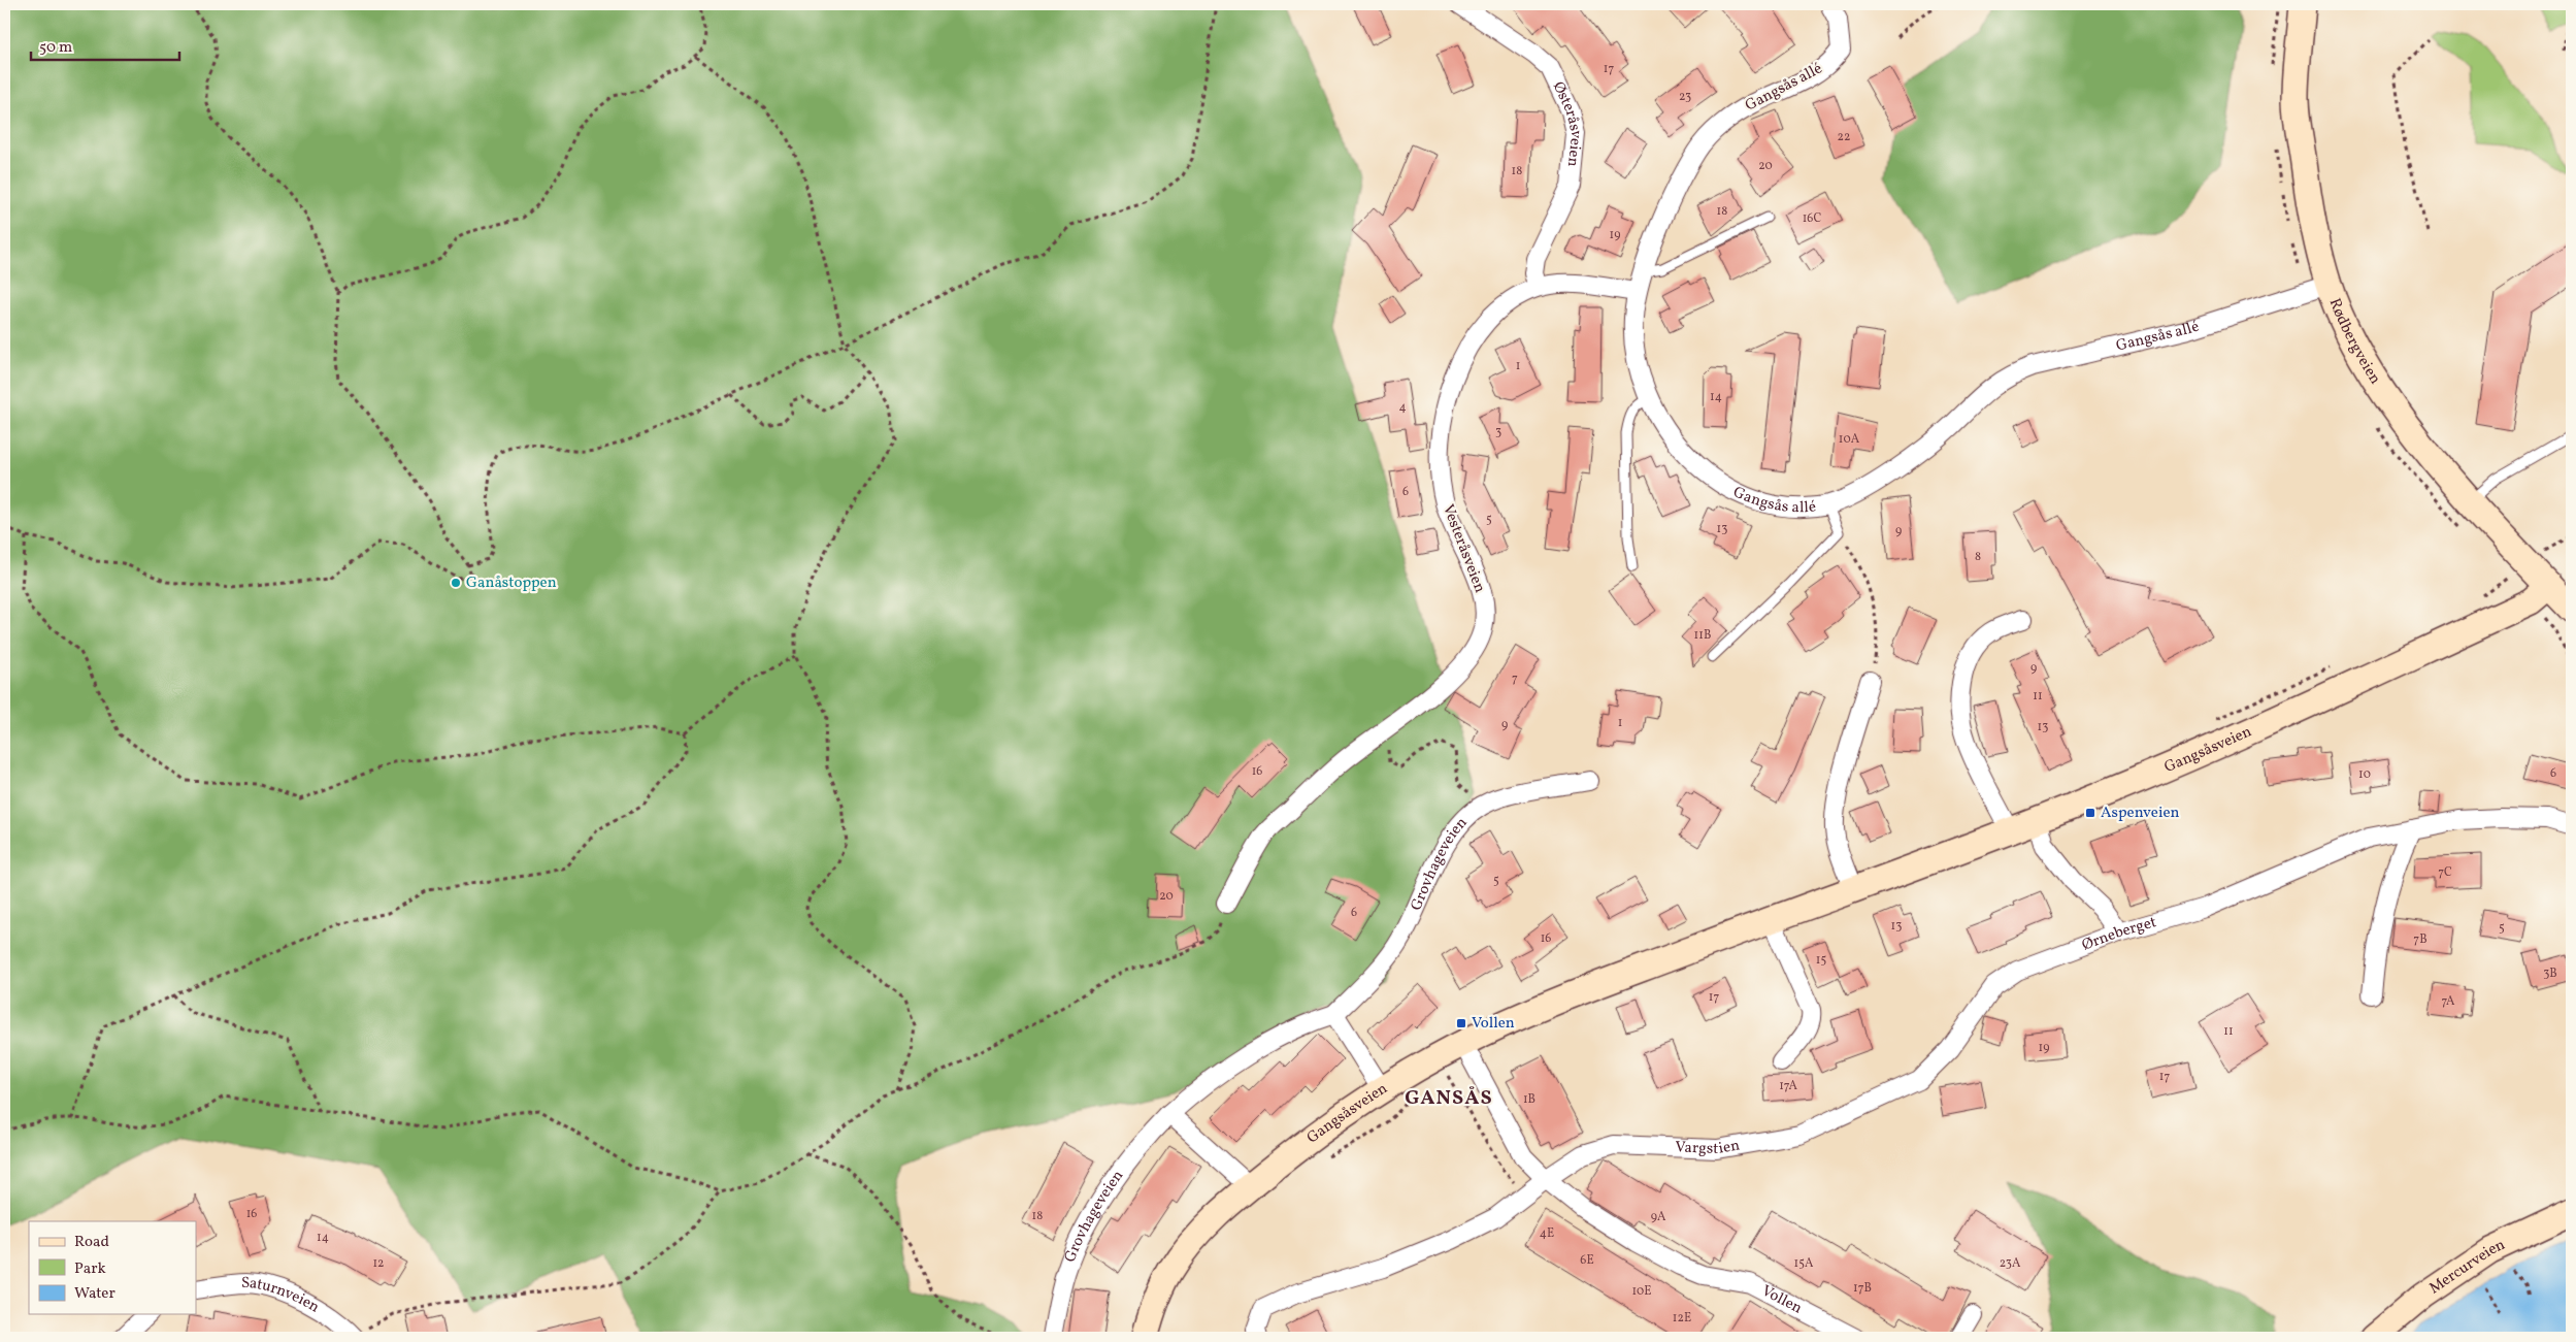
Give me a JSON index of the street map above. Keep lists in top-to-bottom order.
{
  "streets": {
    "street": [
      "Gangsås allé",
      "Østeråsveien",
      "Rødbergveien",
      "Vesteråsveien",
      "Gangsåsveien",
      "Grovhageveien",
      "Ørneberget",
      "Vargstien",
      "Mercurveien",
      "Saturnveien",
      "Vollen"
    ]
  },
  "crossings": [
    ["Gangsås allé", "Rødbergveien"],
    ["Gangsås allé", "Vesteråsveien"],
    ["Østeråsveien", "Vesteråsveien"],
    ["Rødbergveien", "Gangsåsveien"],
    ["Gangsåsveien", "Vollen"],
    ["Ørneberget", "Vargstien"],
    ["Vargstien", "Vollen"]
  ],
  "districts": ["GANSÅS"],
  "places": {
    "other": ["Ganåstoppen"],
    "transit": ["Aspenveien", "Vollen"]
  },
  "house_numbers": [
    "17",
    "23",
    "22",
    "20",
    "18",
    "18",
    "16C",
    "19",
    "1",
    "14",
    "4",
    "3",
    "10A",
    "6",
    "5",
    "13",
    "9",
    "8",
    "11B",
    "9",
    "7",
    "11",
    "1",
    "9",
    "13",
    "16",
    "6",
    "10",
    "7C",
    "5",
    "20",
    "6",
    "13",
    "5",
    "16",
    "7B",
    "15",
    "3B",
    "17",
    "7A",
    "11",
    "19",
    "17",
    "17A",
    "1B",
    "16",
    "18",
    "9A",
    "4E",
    "14",
    "6E",
    "12",
    "15A",
    "23A",
    "17B",
    "10E",
    "12E"
  ],
  "legend": ["Road", "Park", "Water"],
  "scale_bar": "50 m"
}
